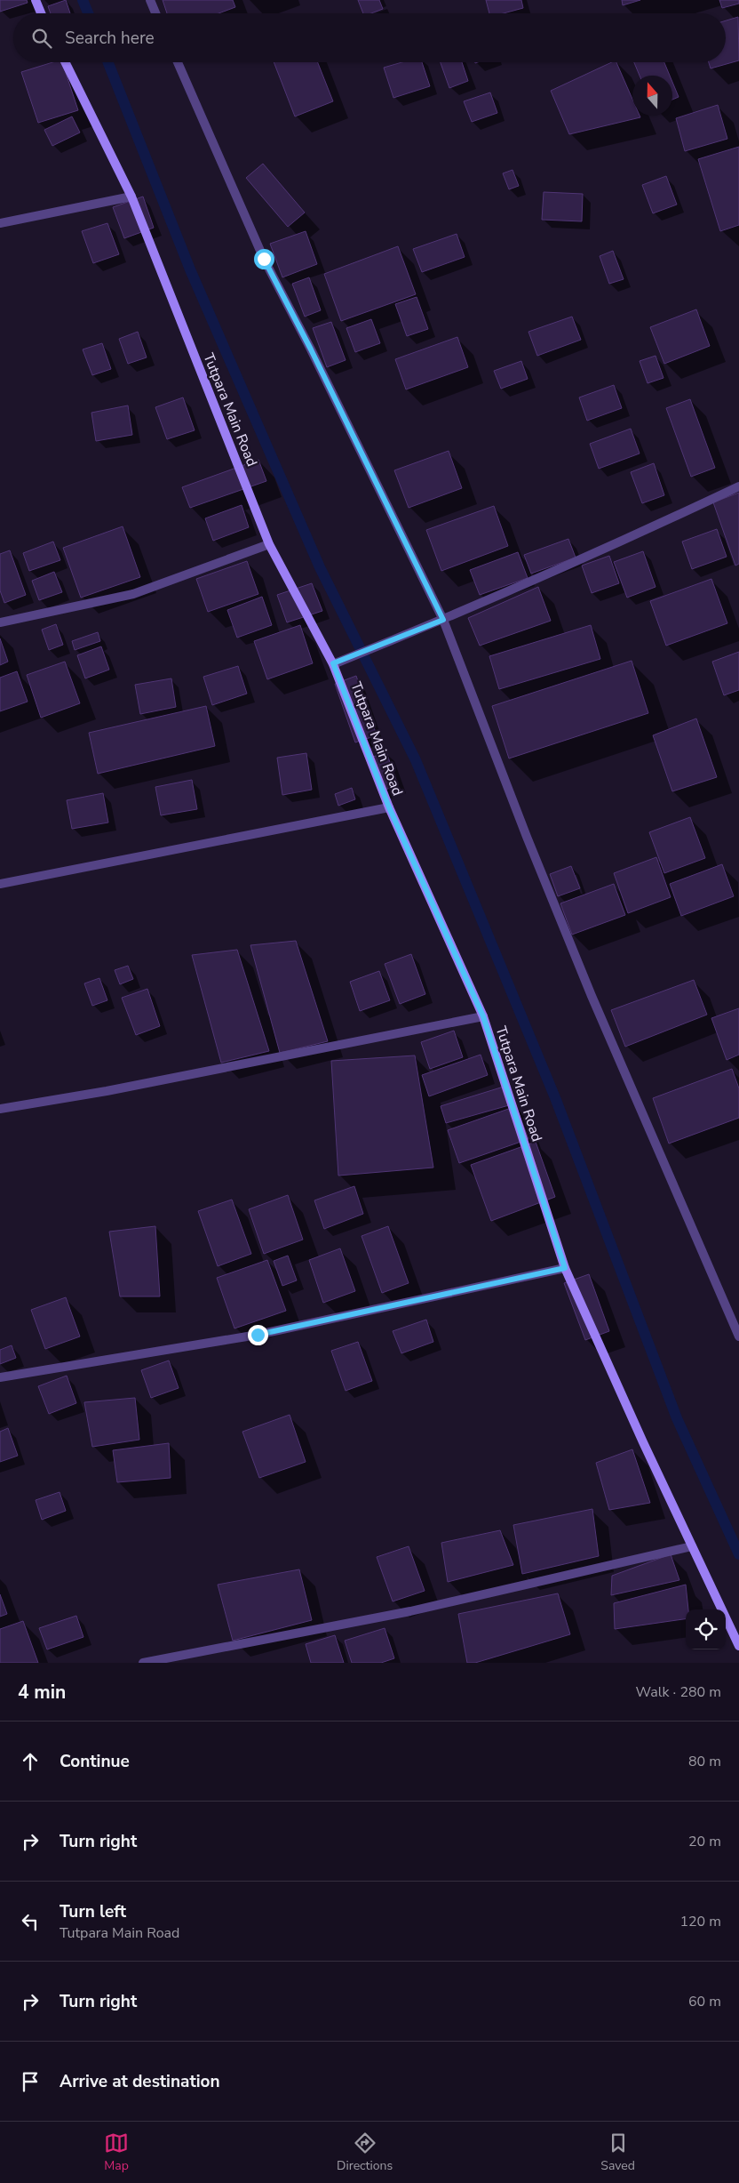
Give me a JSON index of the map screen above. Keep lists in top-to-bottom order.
{
  "streets": {
    "street": ["Tutpara Main Road"]
  },
  "north": "top",
  "page": {
    "search": "Search here",
    "heading": ["4 min", "Walk · 280 m"],
    "list": [
      ["Continue", "80 m"],
      ["Turn right", "20 m"],
      ["Turn left", "Tutpara Main Road", "120 m"],
      ["Turn right", "60 m"],
      "Arrive at destination"
    ],
    "nav": ["Map", "Directions", "Saved"]
  }
}
